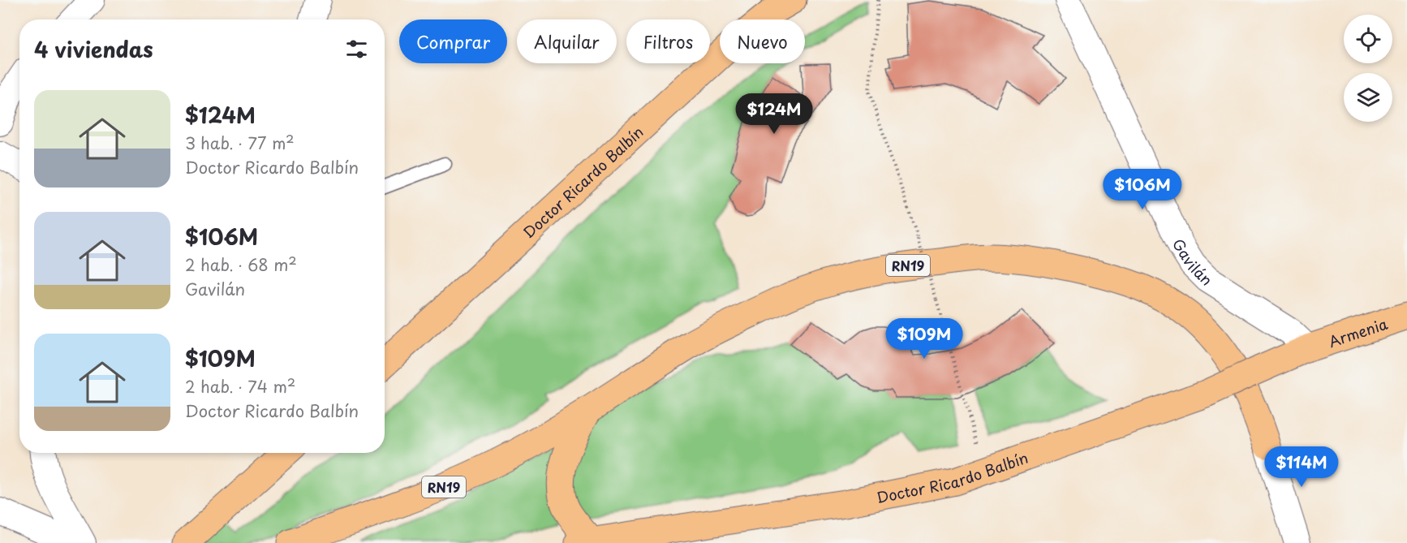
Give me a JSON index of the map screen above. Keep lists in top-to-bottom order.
{
  "streets": {
    "main road": ["Doctor Ricardo Balbín", "RN19", "Armenia"],
    "street": ["Gavilán"]
  },
  "crossings": [
    ["Doctor Ricardo Balbín", "Gavilán"],
    ["Doctor Ricardo Balbín", "RN19"],
    ["Doctor Ricardo Balbín", "Armenia"],
    ["Gavilán", "Armenia"]
  ],
  "page": {
    "chip": [
      "Comprar",
      "Alquilar",
      "Filtros",
      "Nuevo"
    ],
    "heading": "4 viviendas",
    "list": [
      {
        "name": "$124M",
        "note": "3 hab. · 77 m² · Doctor Ricardo Balbín"
      },
      {
        "name": "$106M",
        "note": "2 hab. · 68 m² · Gavilán"
      },
      {
        "name": "$109M",
        "note": "2 hab. · 74 m² · Doctor Ricardo Balbín"
      }
    ],
    "price": [
      "$124M",
      "$106M",
      "$109M",
      "$114M"
    ]
  }
}
